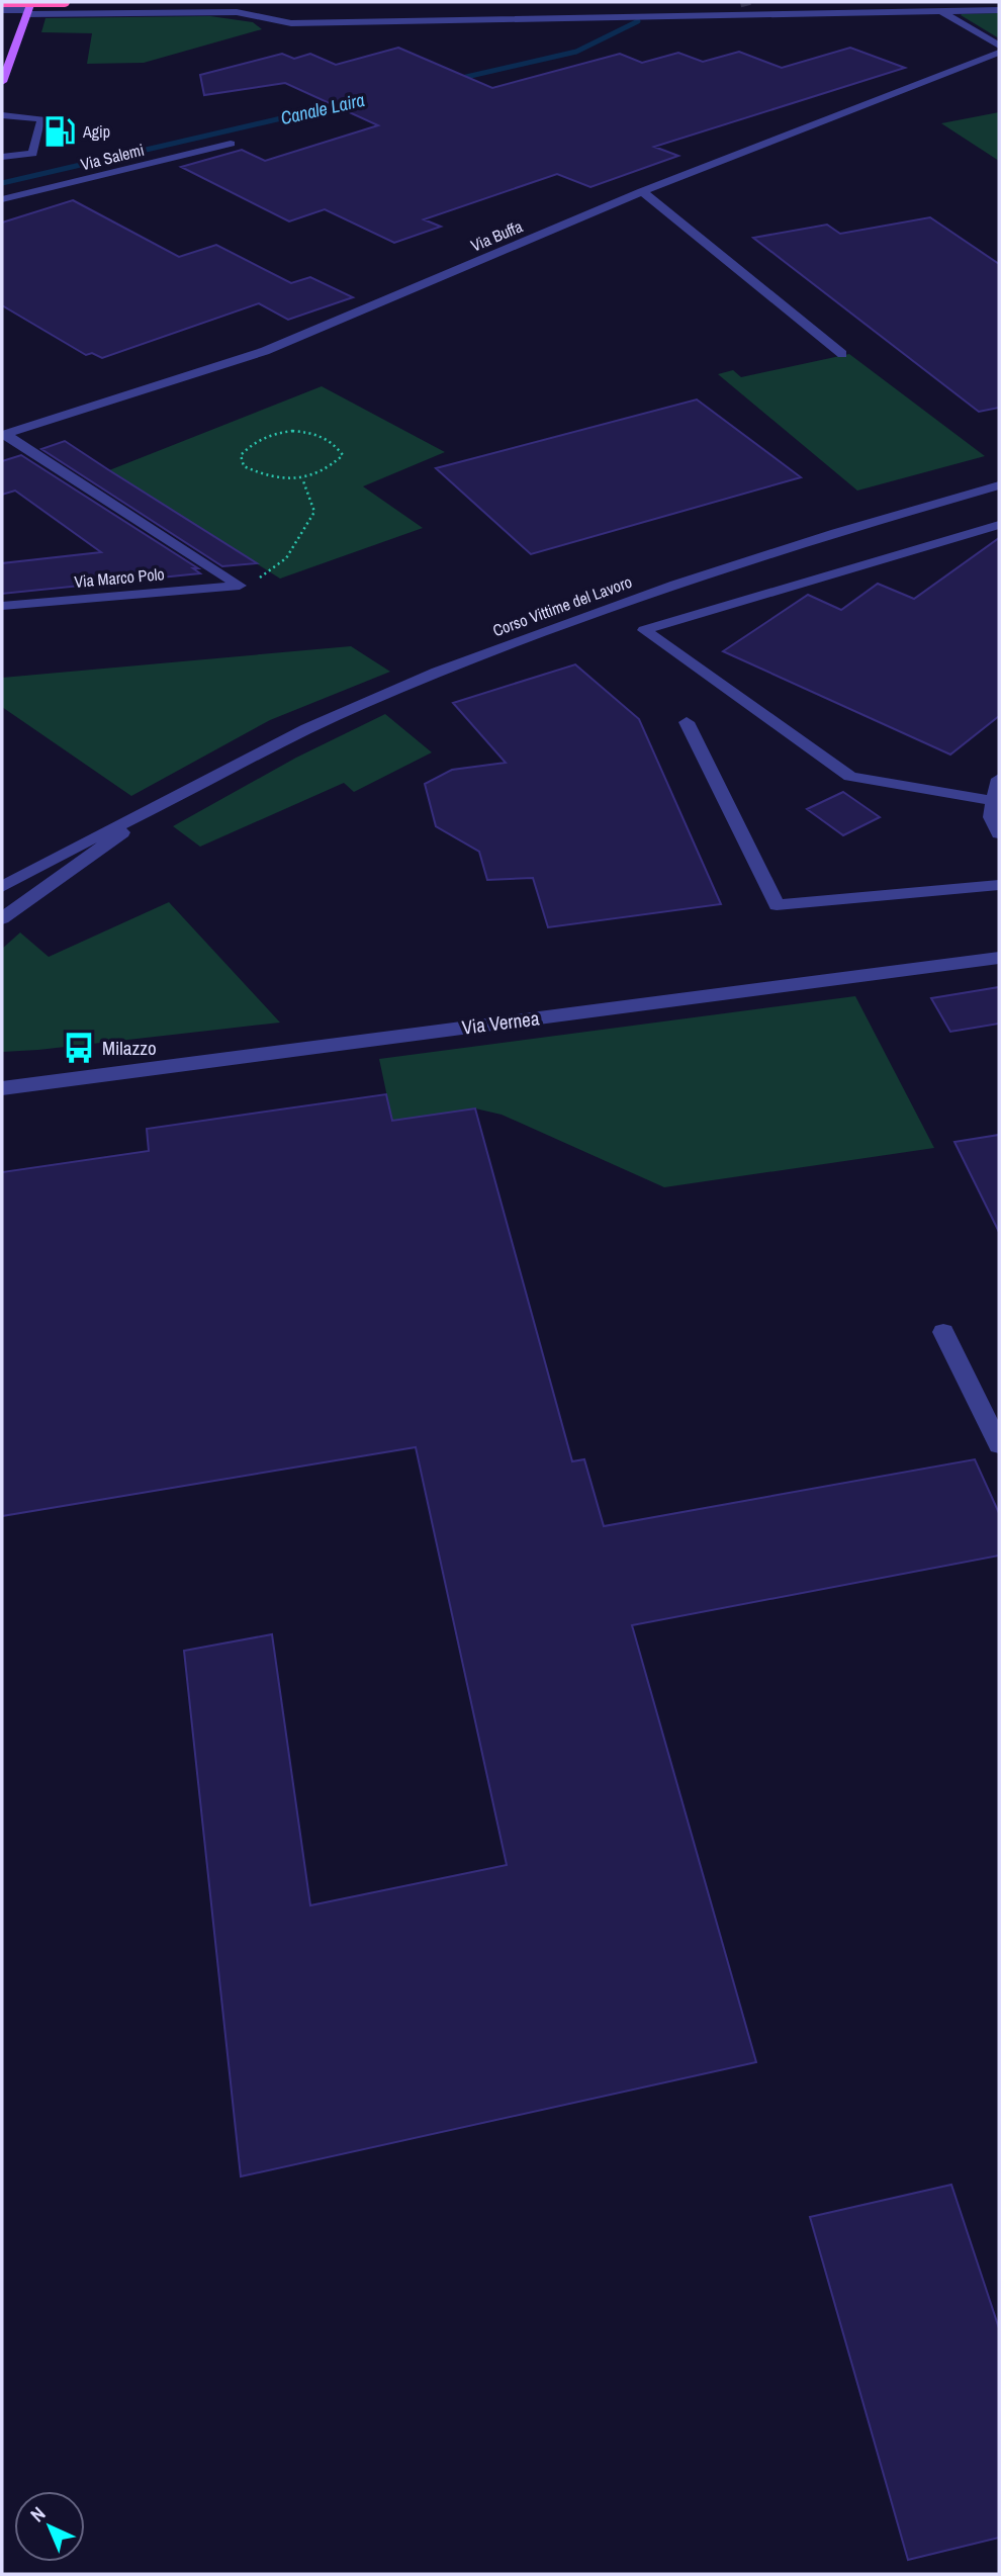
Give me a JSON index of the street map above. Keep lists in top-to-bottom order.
{
  "streets": {
    "street": [
      "Via Salemi",
      "Via Buffa",
      "Via Marco Polo",
      "Corso Vittime del Lavoro",
      "Via Vernea"
    ]
  },
  "water": ["Canale Laira"],
  "places": {
    "fuel station": ["Agip"],
    "bus stop": ["Milazzo"]
  },
  "north": "top left"
}
